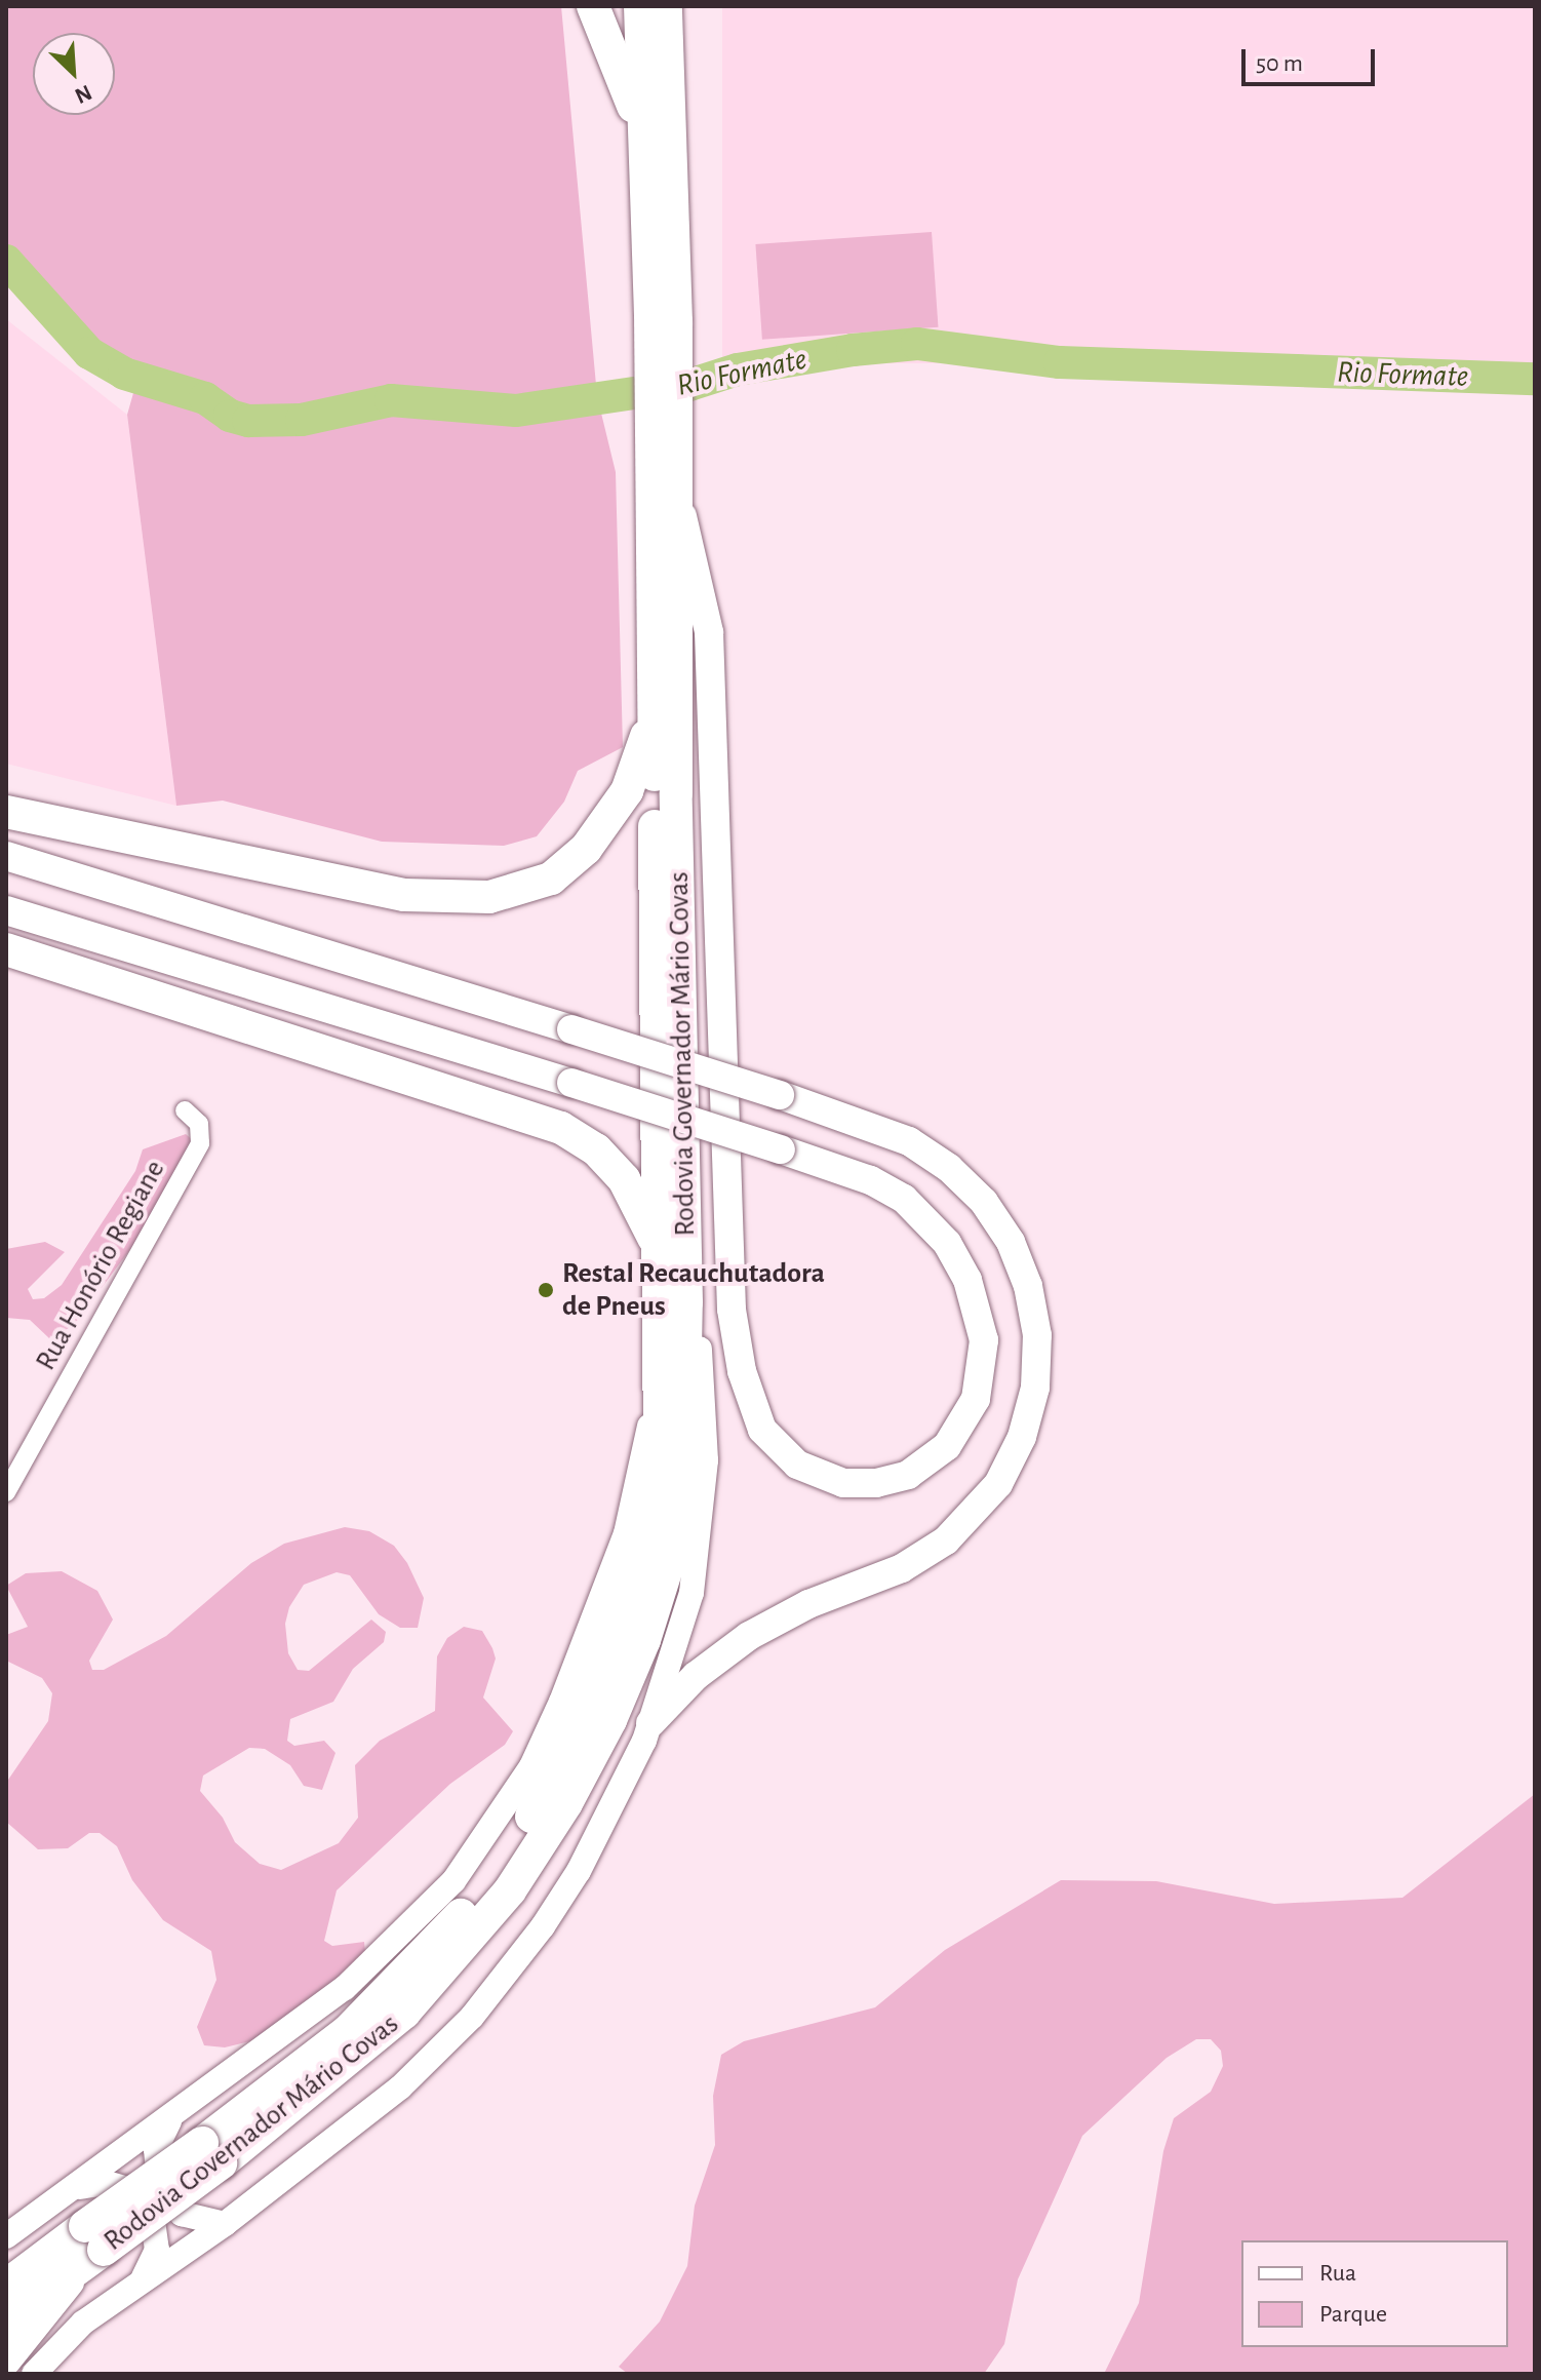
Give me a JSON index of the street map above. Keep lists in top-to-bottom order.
{
  "streets": {
    "highway": ["Rodovia Governador Mário Covas"],
    "street": ["Rua Honório Regiane"]
  },
  "water": ["Rio Formate"],
  "places": ["Restal Recauchutadora de Pneus"],
  "legend": ["Rua", "Parque"],
  "scale_bar": "50 m",
  "north": "bottom right"
}
